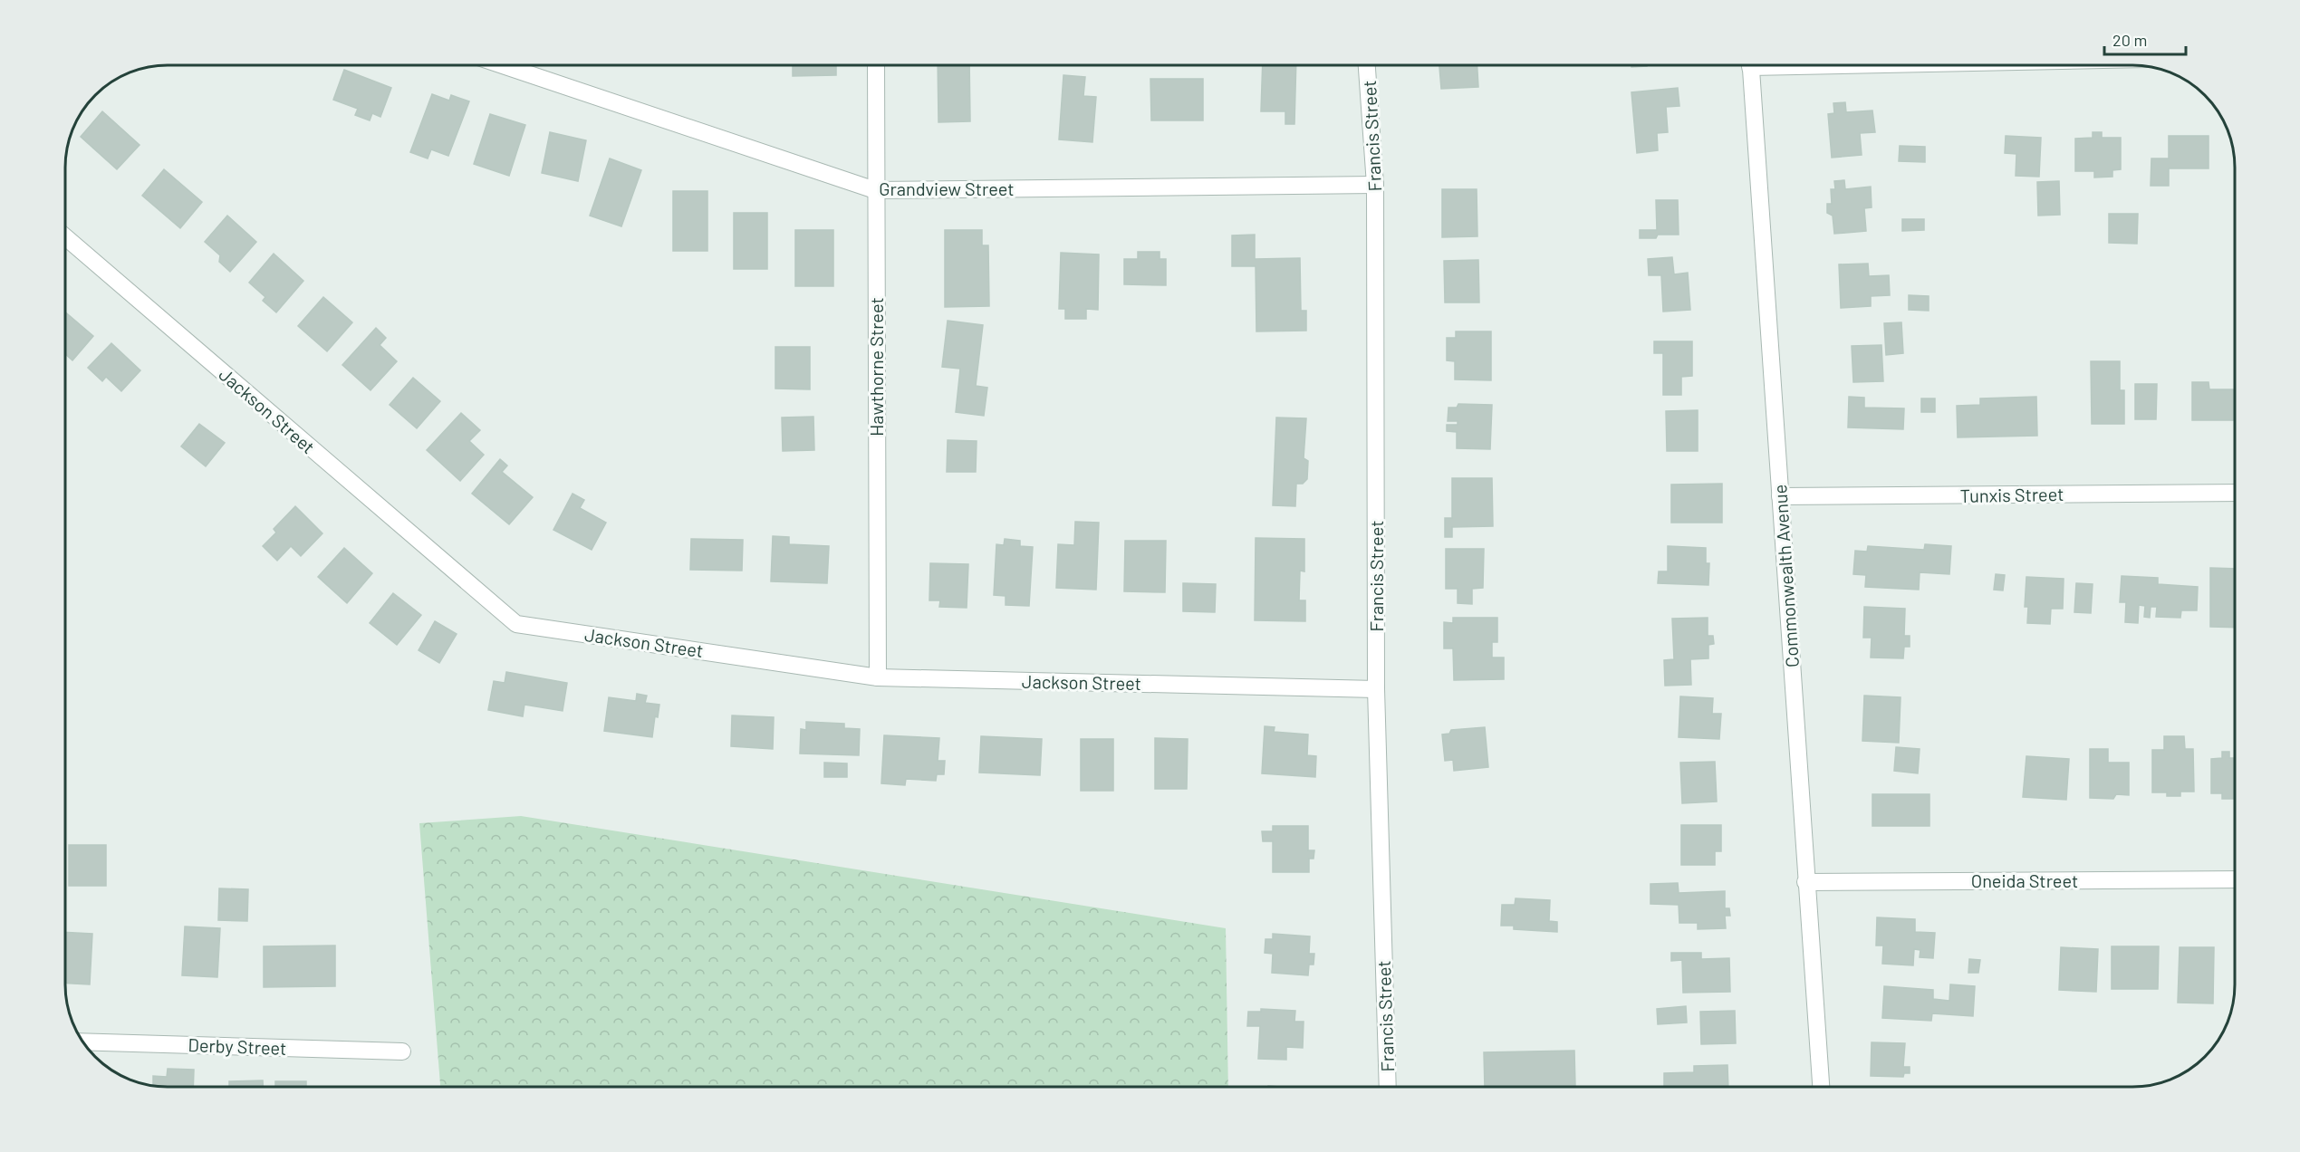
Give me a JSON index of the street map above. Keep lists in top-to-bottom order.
{
  "streets": {
    "street": [
      "Francis Street",
      "Grandview Street",
      "Hawthorne Street",
      "Jackson Street",
      "Tunxis Street",
      "Commonwealth Avenue",
      "Oneida Street",
      "Derby Street"
    ]
  },
  "crossings": [
    ["Francis Street", "Grandview Street"],
    ["Francis Street", "Jackson Street"],
    ["Grandview Street", "Hawthorne Street"],
    ["Hawthorne Street", "Jackson Street"],
    ["Tunxis Street", "Commonwealth Avenue"],
    ["Commonwealth Avenue", "Oneida Street"]
  ],
  "scale_bar": "20 m"
}
